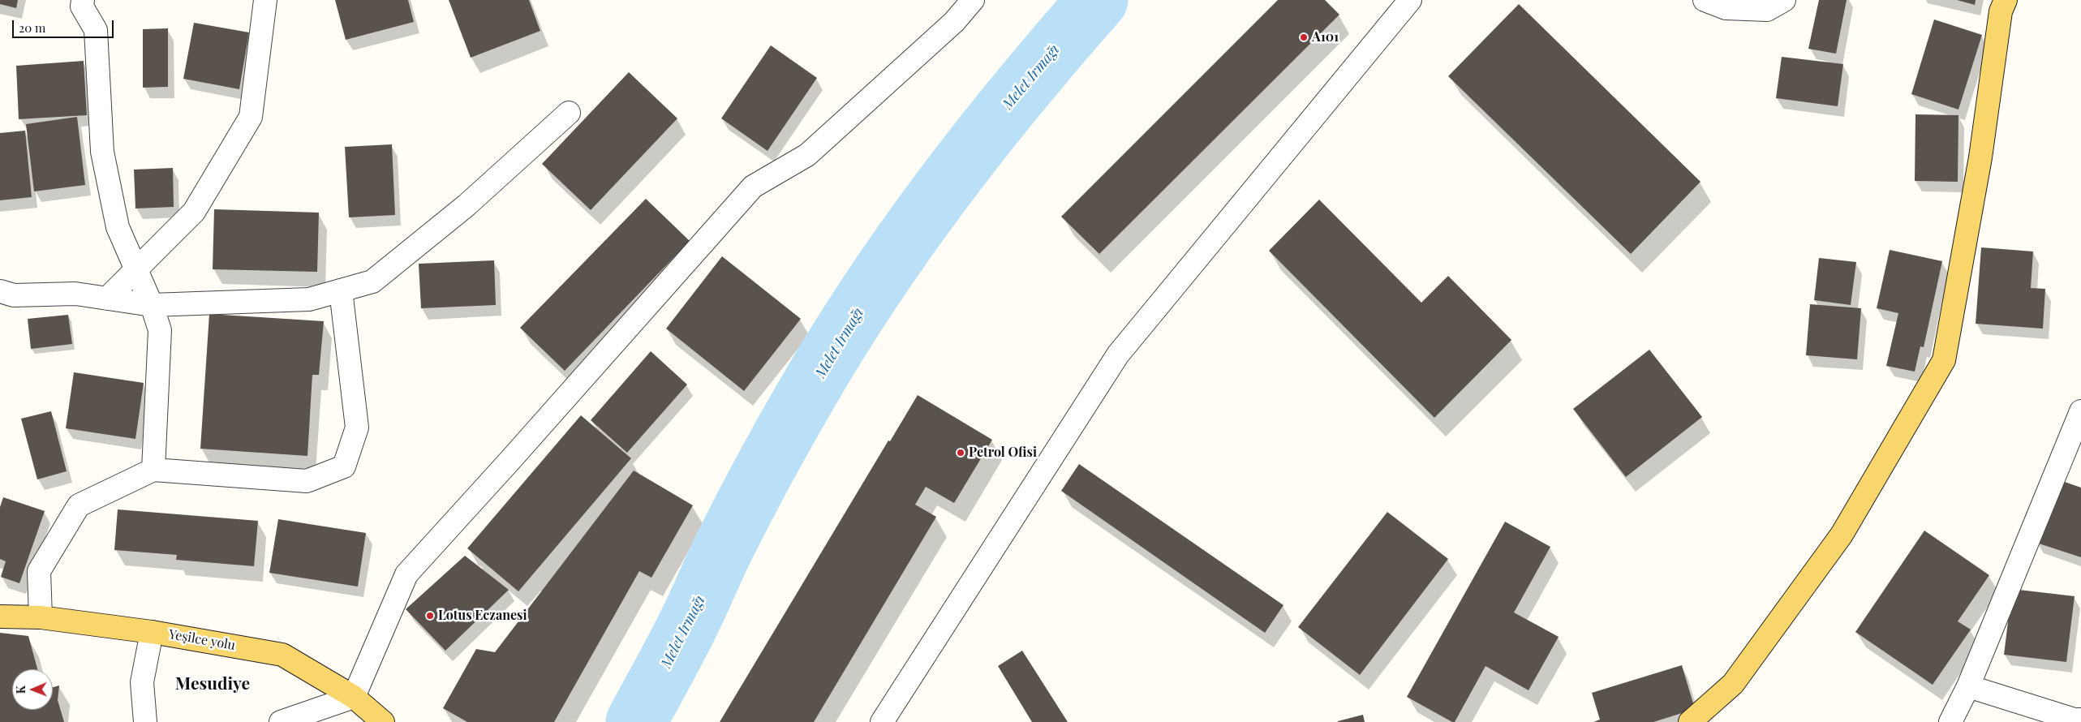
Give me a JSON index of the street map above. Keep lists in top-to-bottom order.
{
  "streets": {
    "main road": ["Yeşilce yolu"]
  },
  "districts": ["Mesudiye"],
  "water": ["Melet Irmağı"],
  "places": ["A101", "Petrol Ofisi", "Lotus Eczanesi"],
  "scale_bar": "20 m",
  "north": "left"
}
